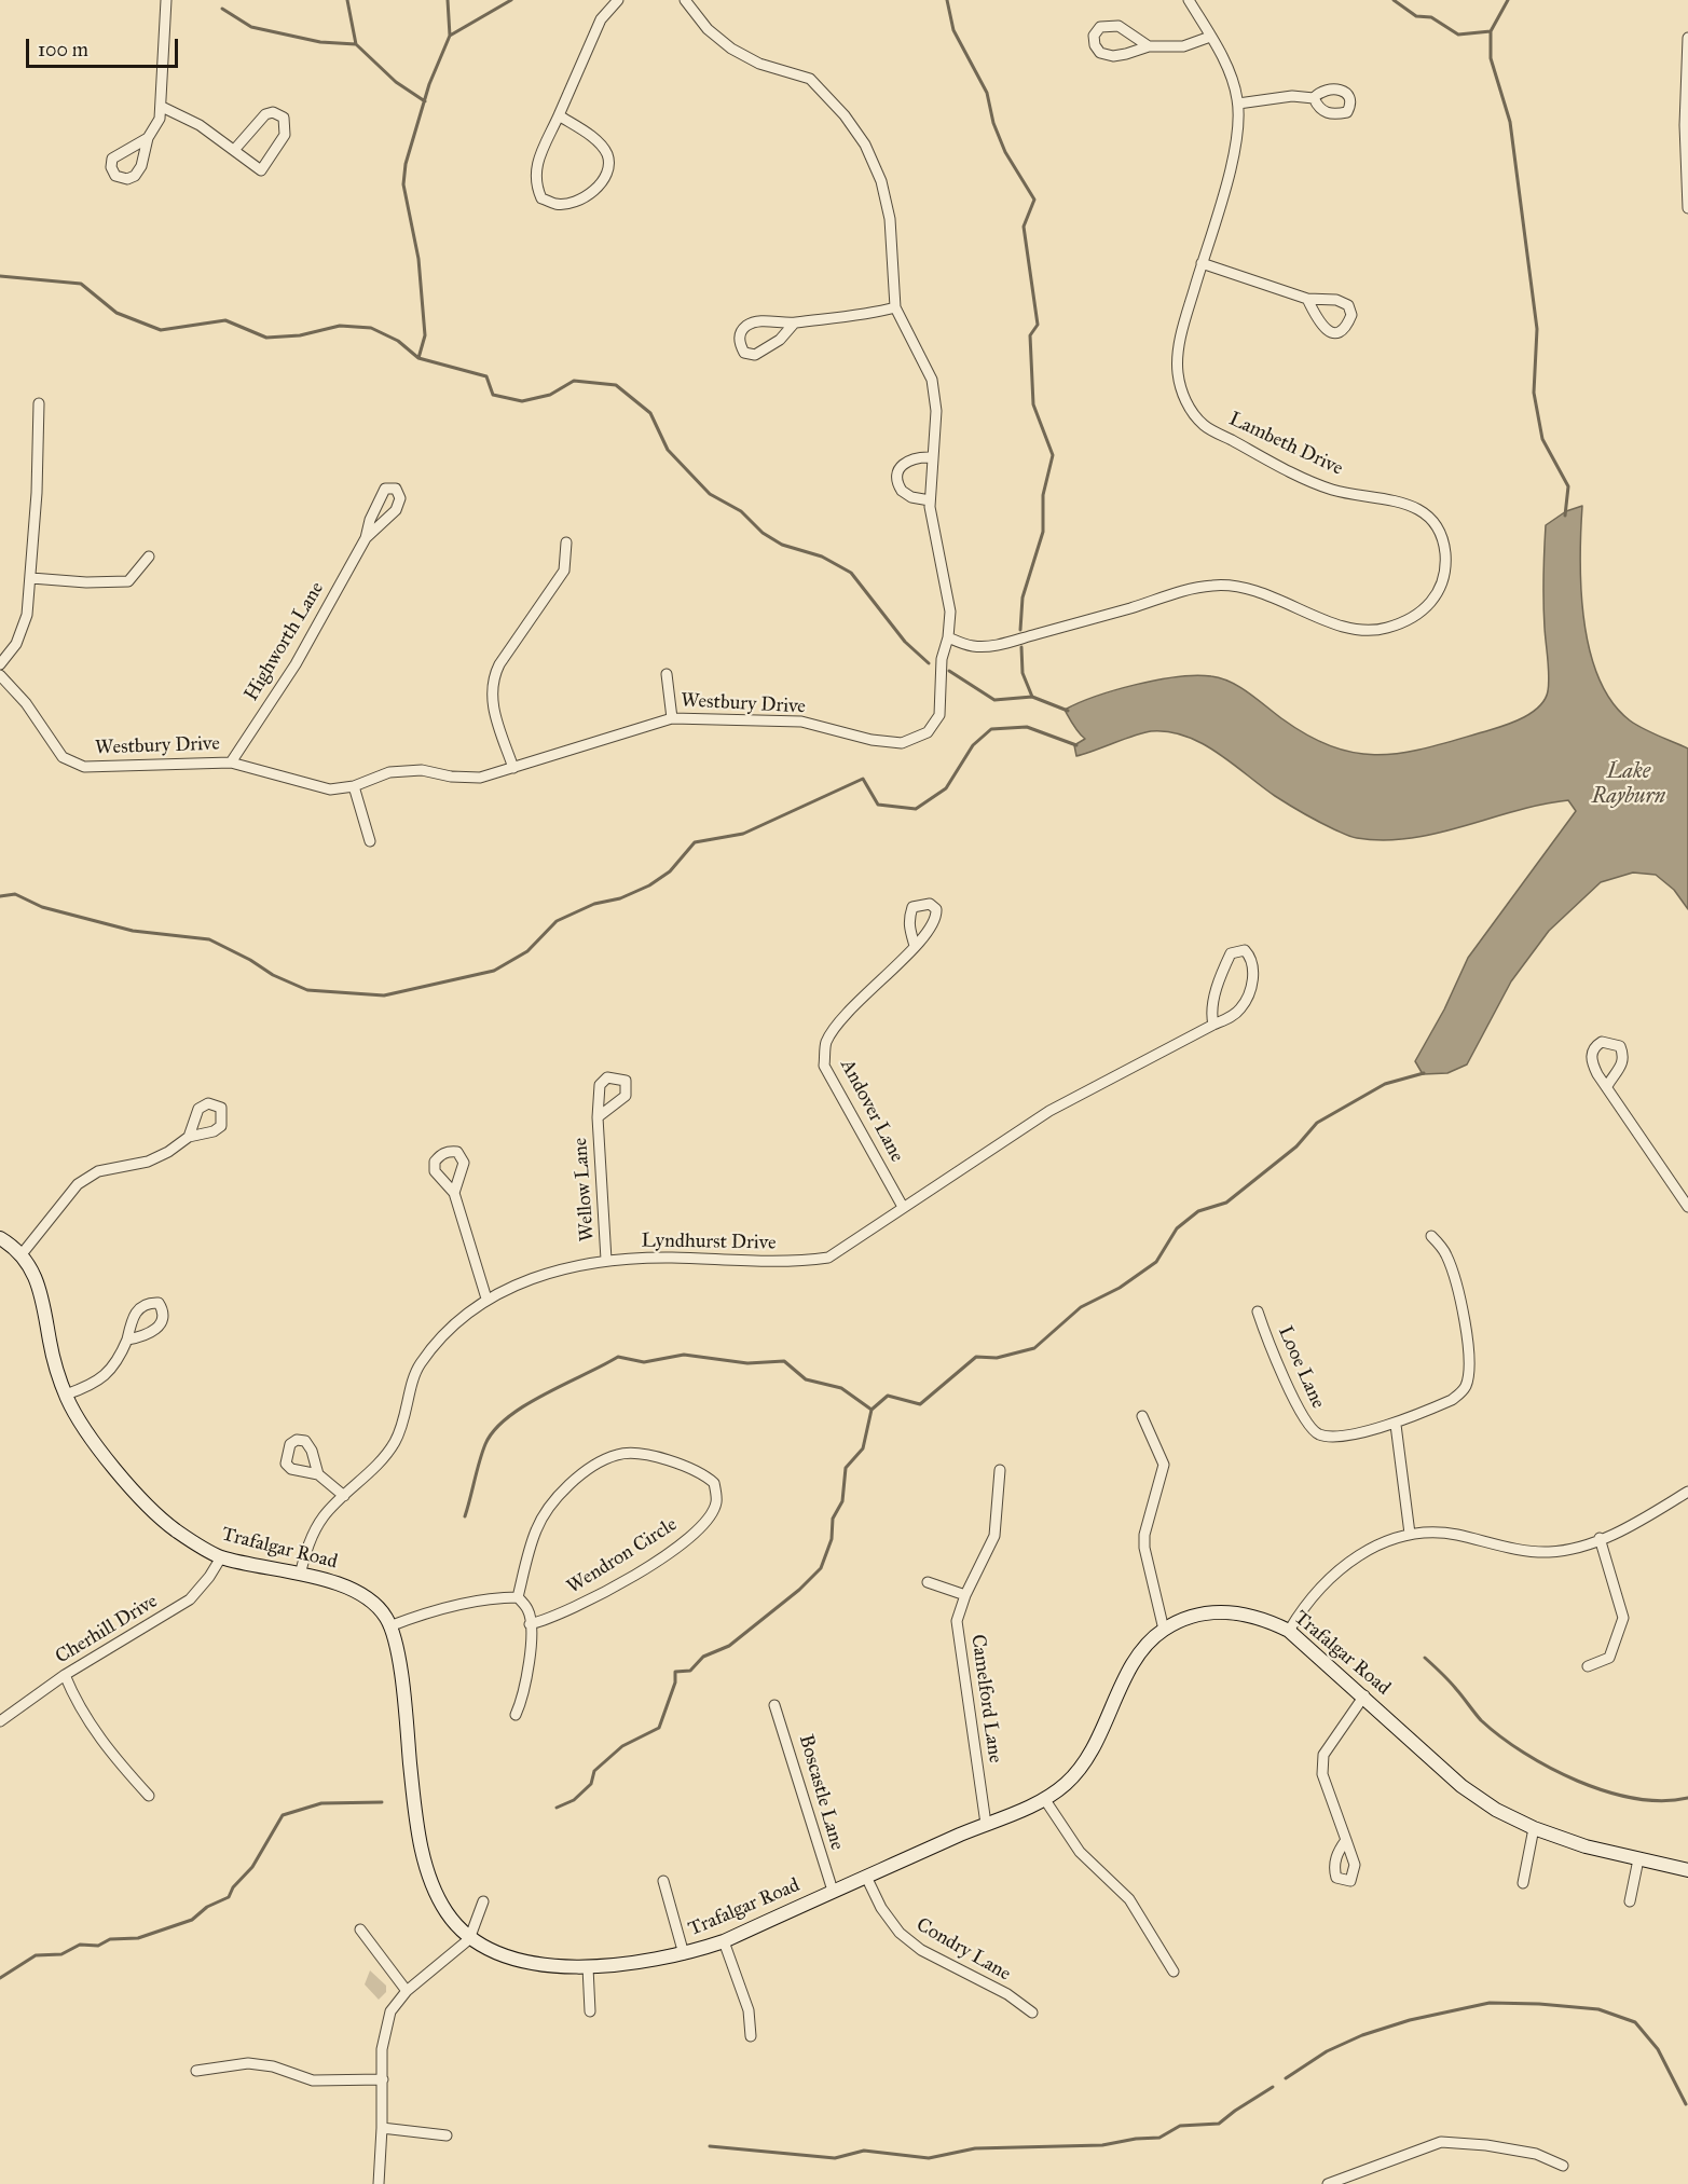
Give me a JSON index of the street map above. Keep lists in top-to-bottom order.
{
  "streets": {
    "street": [
      "Lambeth Drive",
      "Highworth Lane",
      "Westbury Drive",
      "Andover Lane",
      "Wellow Lane",
      "Lyndhurst Drive",
      "Looe Lane",
      "Trafalgar Road",
      "Wendron Circle",
      "Cherhill Drive",
      "Camelford Lane",
      "Boscastle Lane",
      "Condry Lane"
    ]
  },
  "crossings": [
    ["Lambeth Drive", "Westbury Drive"],
    ["Highworth Lane", "Westbury Drive"],
    ["Andover Lane", "Lyndhurst Drive"],
    ["Wellow Lane", "Lyndhurst Drive"],
    ["Lyndhurst Drive", "Trafalgar Road"],
    ["Trafalgar Road", "Cherhill Drive"],
    ["Trafalgar Road", "Camelford Lane"],
    ["Trafalgar Road", "Boscastle Lane"],
    ["Trafalgar Road", "Condry Lane"]
  ],
  "water": ["Lake Rayburn"],
  "scale_bar": "100 m"
}
